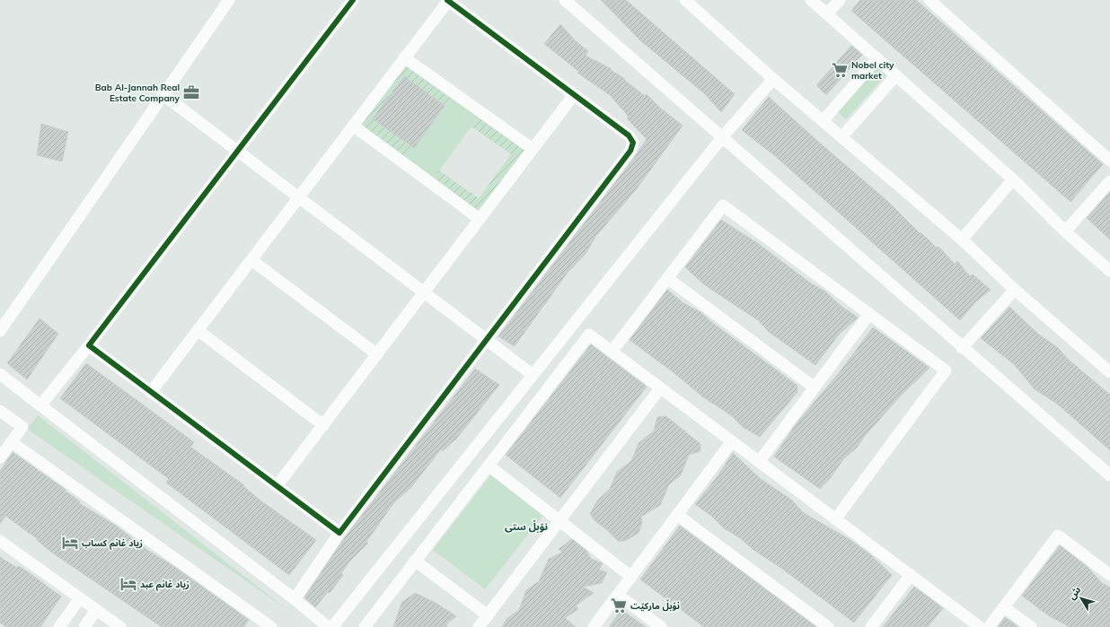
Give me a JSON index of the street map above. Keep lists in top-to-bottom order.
{
  "districts": ["نۆبڵ ستی"],
  "places": {
    "supermarket": ["Nobel city market", "نۆبڵ مارکێت"],
    "office": ["Bab Al-Jannah Real Estate Company"],
    "hotel": ["زياد غانم كساب", "زياد غانم عبد"]
  },
  "north": "top left"
}
